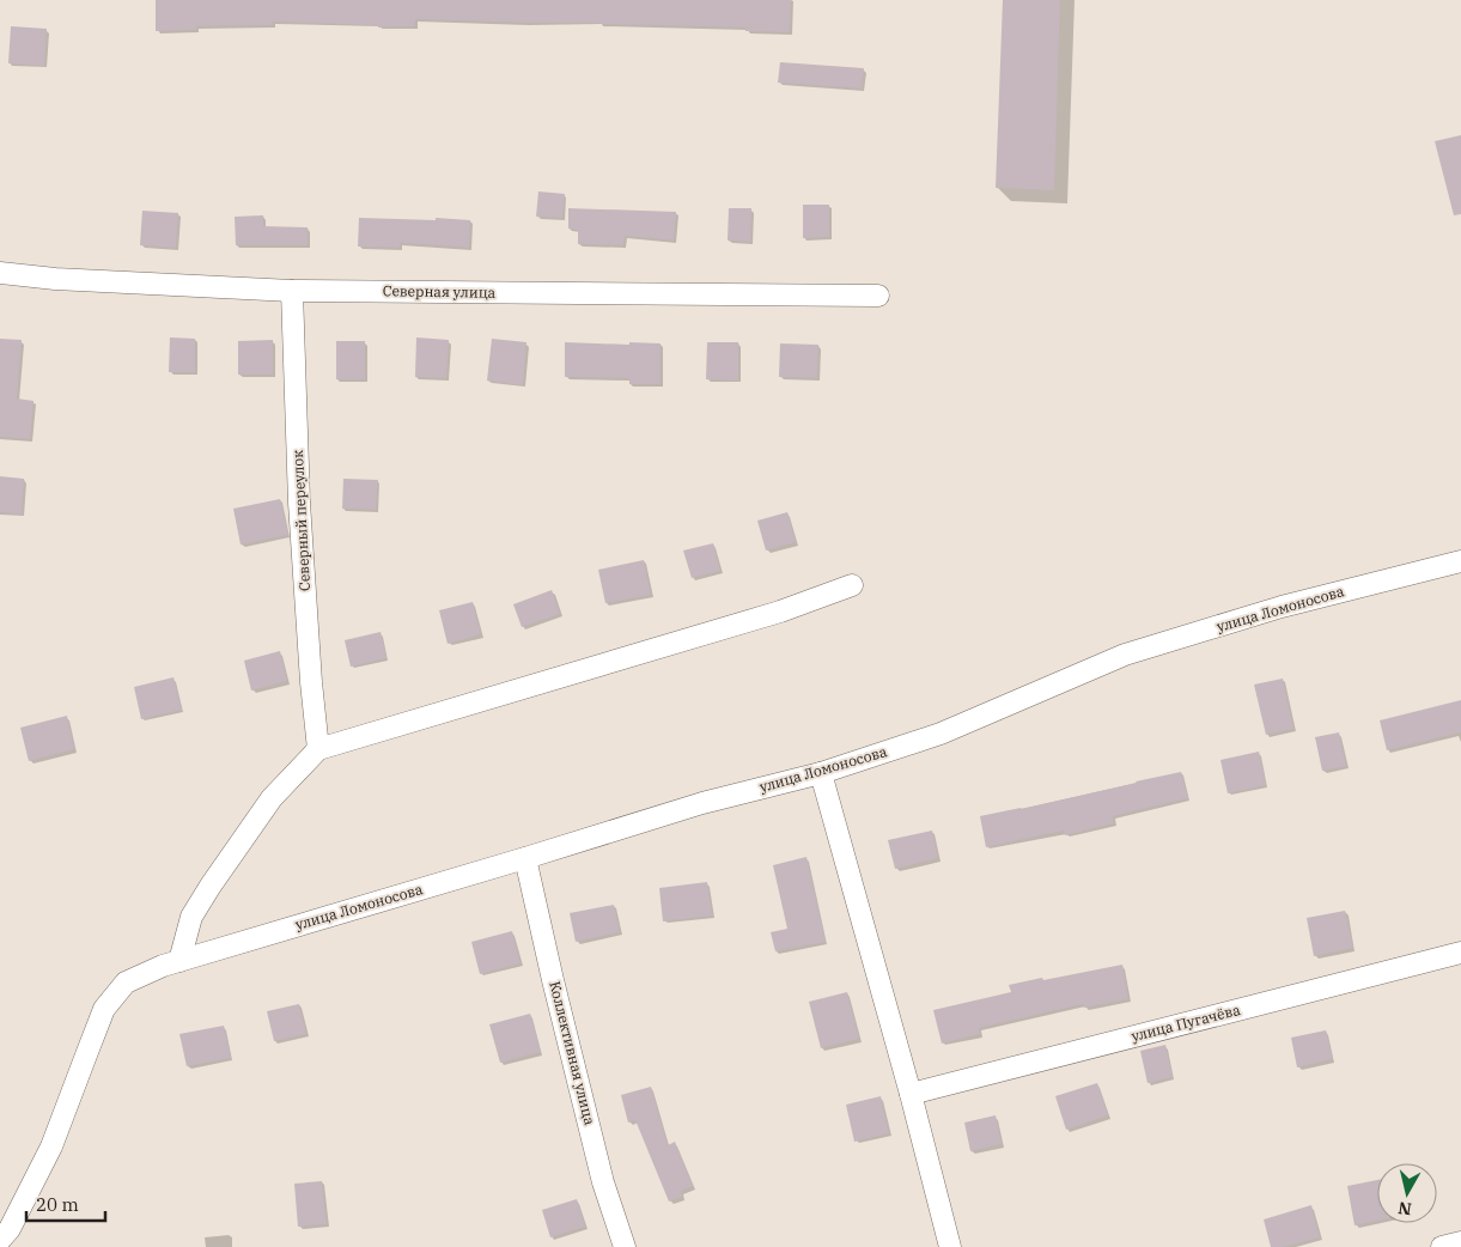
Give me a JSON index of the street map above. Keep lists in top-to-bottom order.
{
  "streets": {
    "street": [
      "Северная улица",
      "Северный переулок",
      "улица Ломоносова",
      "улица Пугачёва",
      "Коллективная улица"
    ]
  },
  "crossings": [
    ["Северная улица", "Северный переулок"],
    ["улица Ломоносова", "Коллективная улица"]
  ],
  "scale_bar": "20 m",
  "north": "bottom"
}
